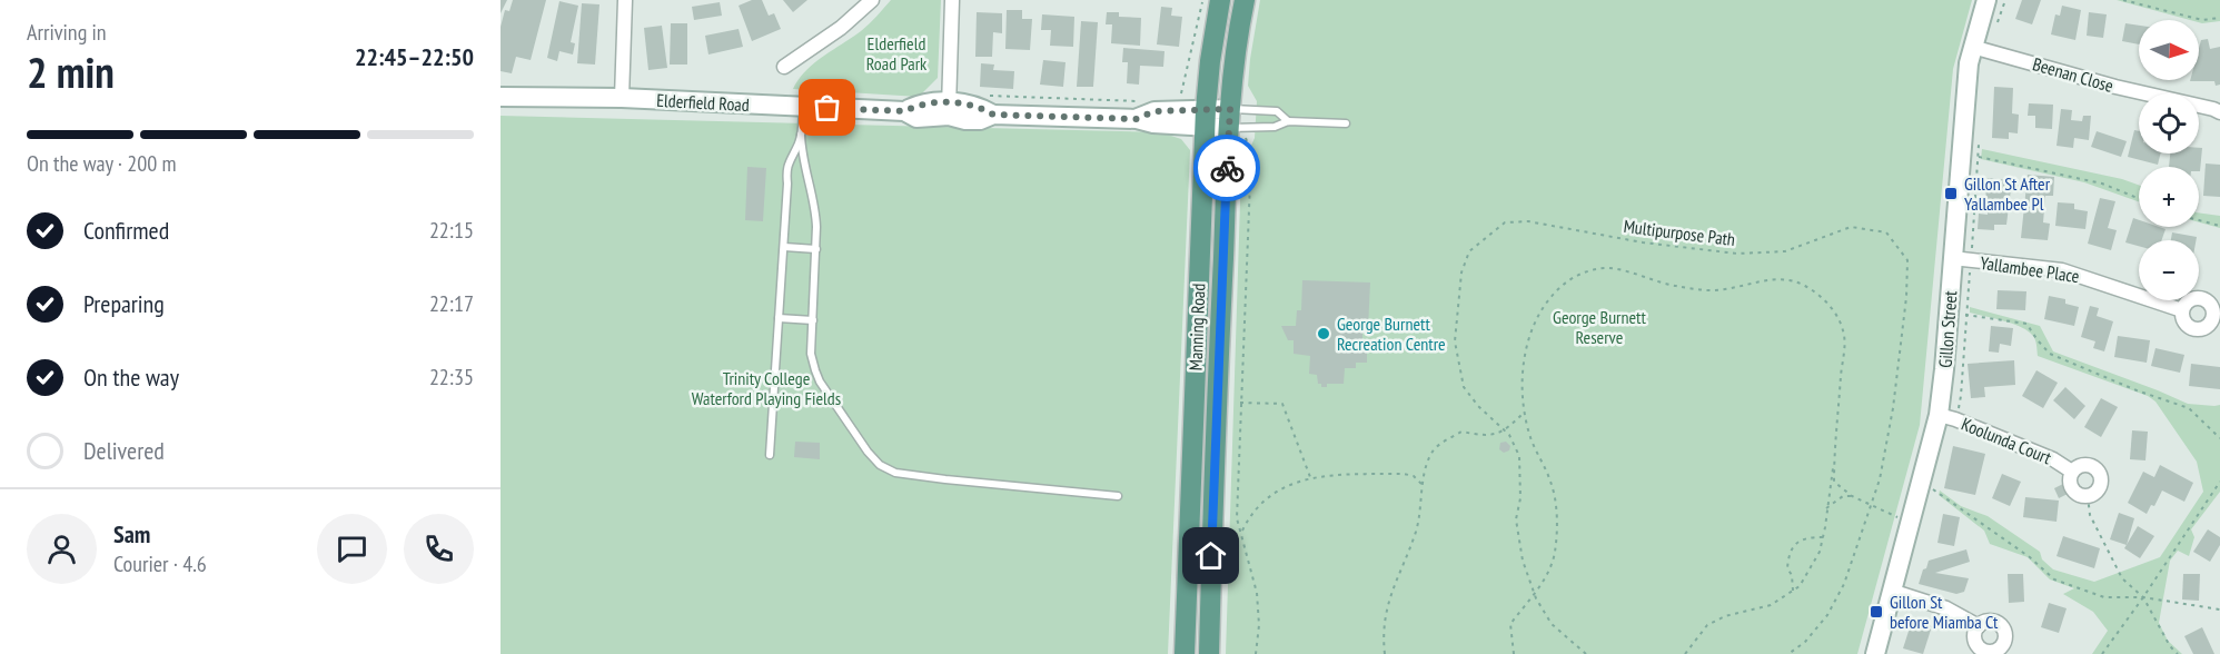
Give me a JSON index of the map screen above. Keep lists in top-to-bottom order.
{
  "streets": {
    "main road": ["Manning Road"],
    "street": [
      "Beenan Close",
      "Elderfield Road",
      "Yallambee Place",
      "Gillon Street",
      "Koolunda Court"
    ],
    "path": ["Multipurpose Path"]
  },
  "crossings": [
    ["Beenan Close", "Gillon Street"],
    ["Elderfield Road", "Manning Road"],
    ["Yallambee Place", "Gillon Street"],
    ["Gillon Street", "Koolunda Court"]
  ],
  "parks": ["Elderfield Road Park", "George Burnett Reserve", "Trinity College Waterford Playing Fields"],
  "places": {
    "transit": ["Gillon St After Yallambee Pl", "Gillon St before Miamba Ct"],
    "other": ["George Burnett Recreation Centre"]
  },
  "north": "right",
  "page": {
    "heading": ["2 min", "Arriving in", "22:45–22:50"],
    "panel": ["Sam", "Courier · 4.6"],
    "map_buttons": ["+", "−"],
    "bar": "On the way · 200 m",
    "list": [
      ["Confirmed", "22:15"],
      ["Preparing", "22:17"],
      ["On the way", "22:35"],
      "Delivered"
    ]
  }
}
